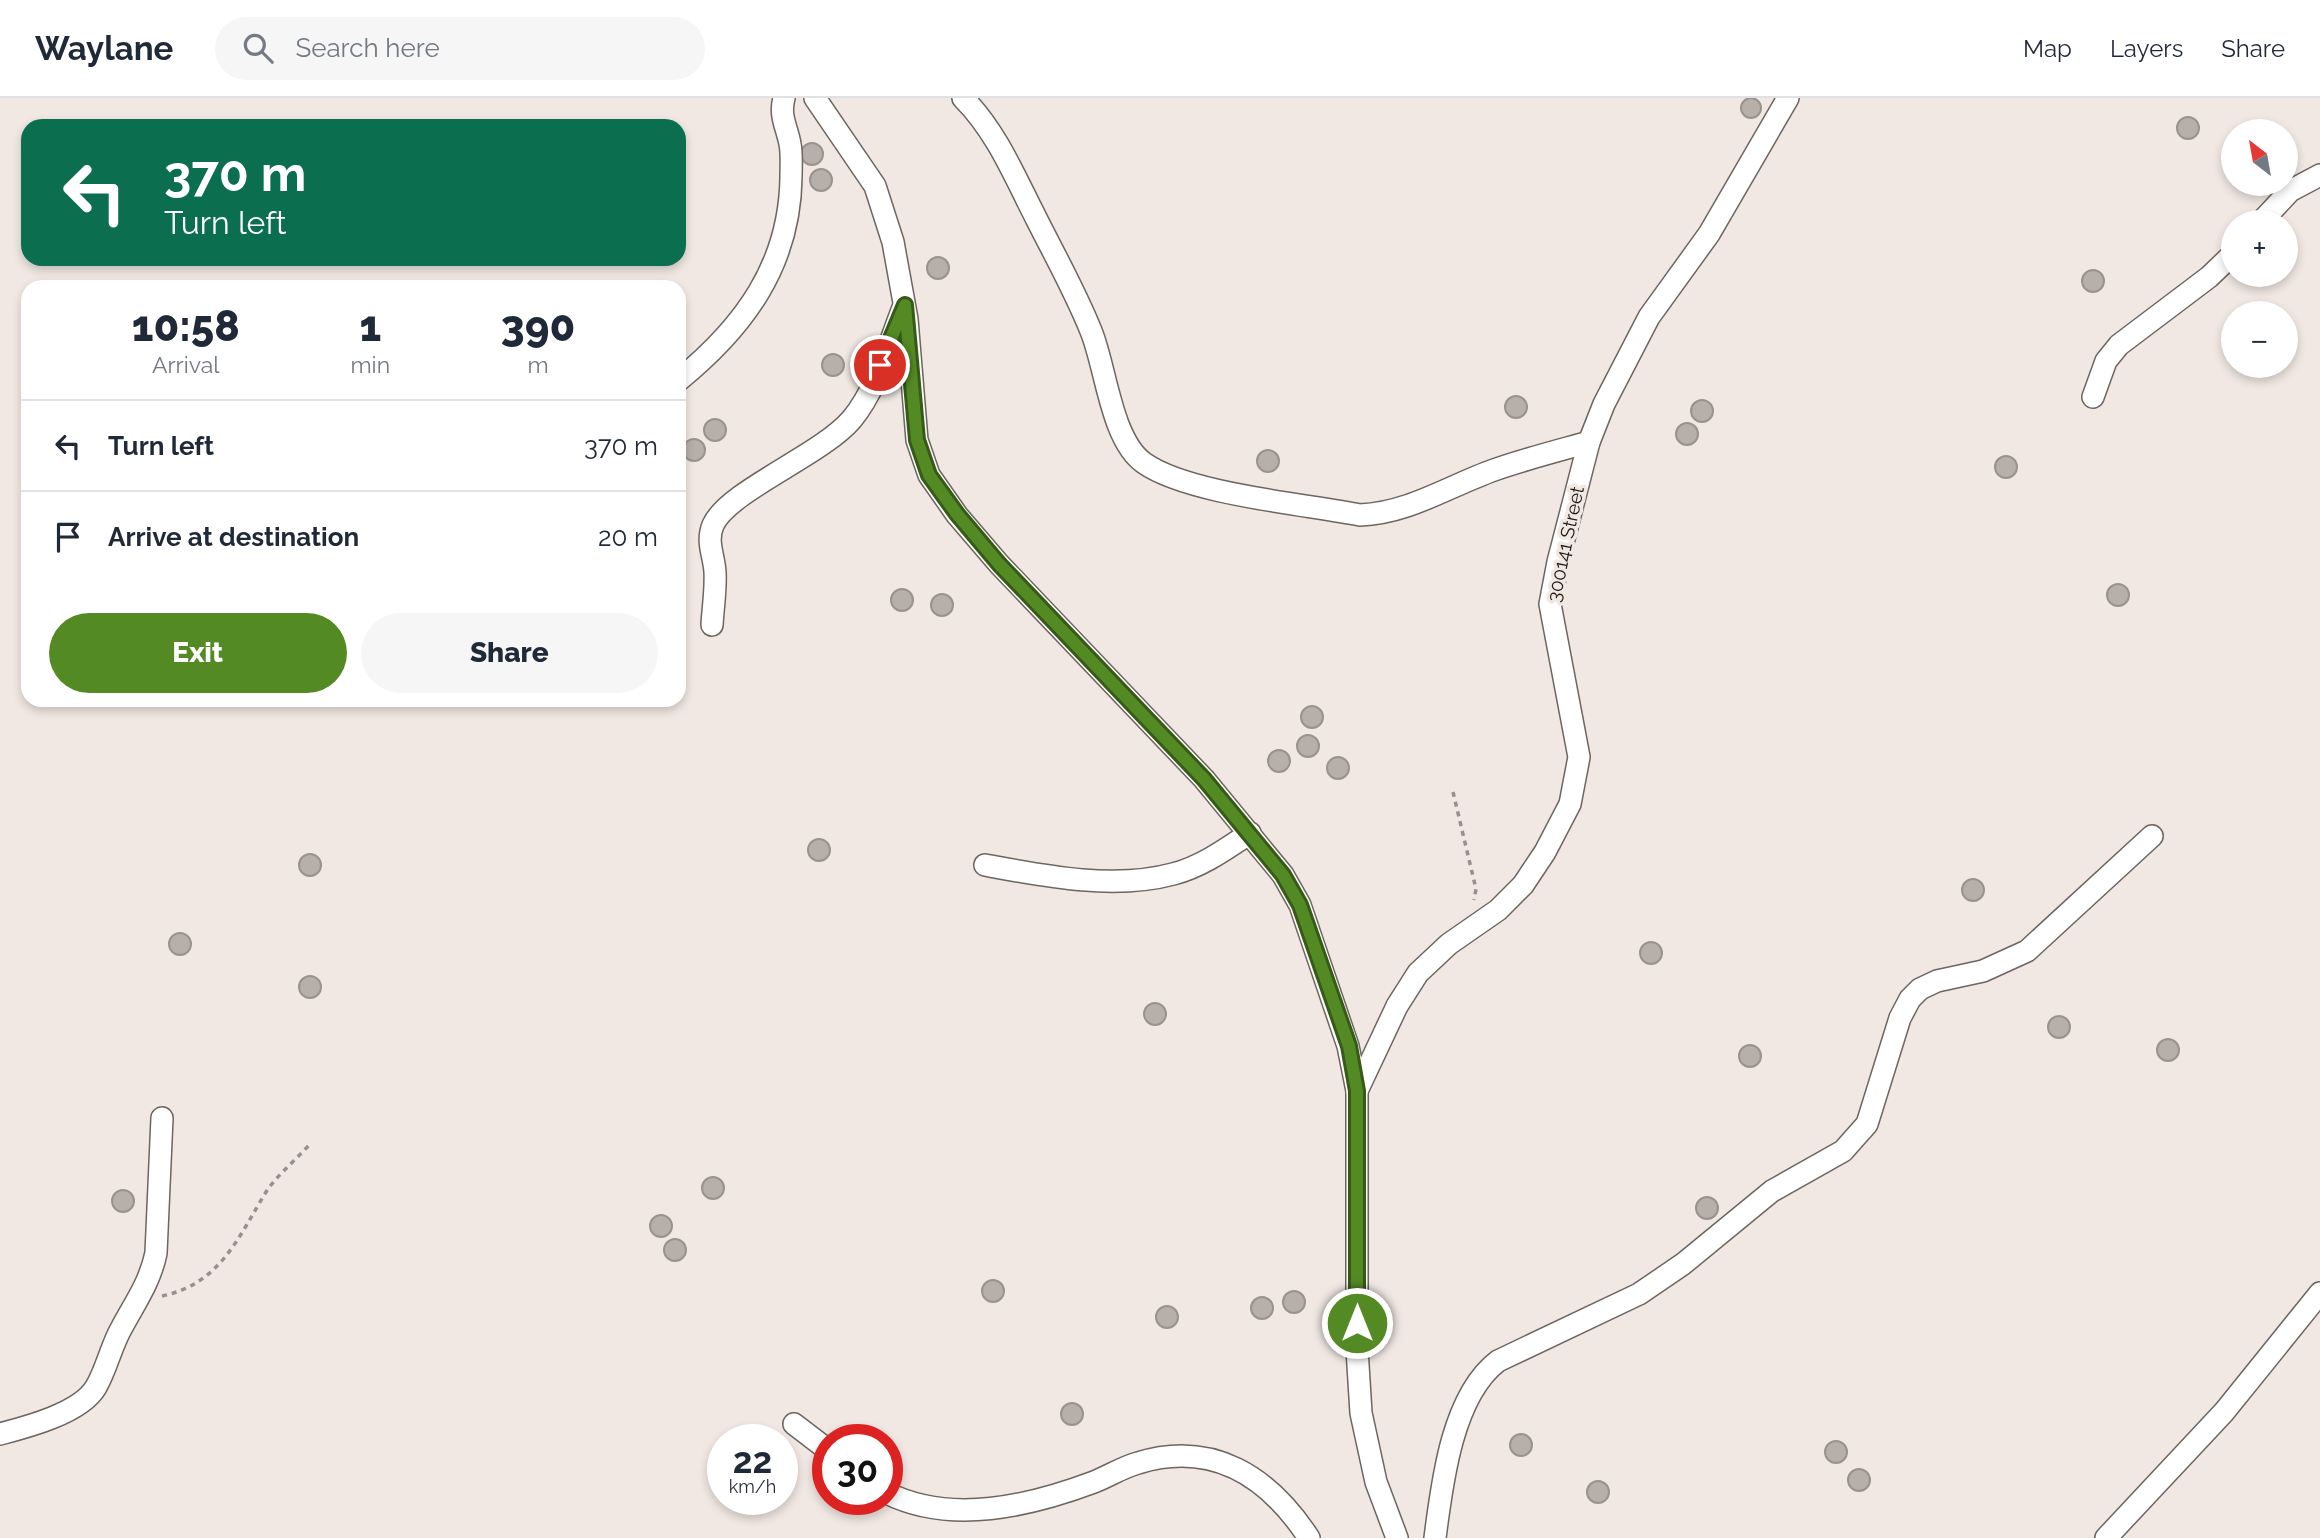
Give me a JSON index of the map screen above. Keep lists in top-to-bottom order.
{
  "streets": {
    "street": ["300141 Street"]
  },
  "north": "top left",
  "page": {
    "header": "Waylane",
    "search": "Search here",
    "nav": ["Map", "Layers", "Share"],
    "map_buttons": ["+", "−"],
    "turn": ["370 m", "Turn left"],
    "eta": [
      "10:58",
      "Arrival",
      "1",
      "min",
      "390",
      "m"
    ],
    "list": [
      {
        "name": "Turn left",
        "value": "370 m"
      },
      {
        "name": "Arrive at destination",
        "value": "20 m"
      }
    ],
    "buttons": ["Exit", "Share"],
    "speed": "22 km/h",
    "limit": "30"
  }
}
